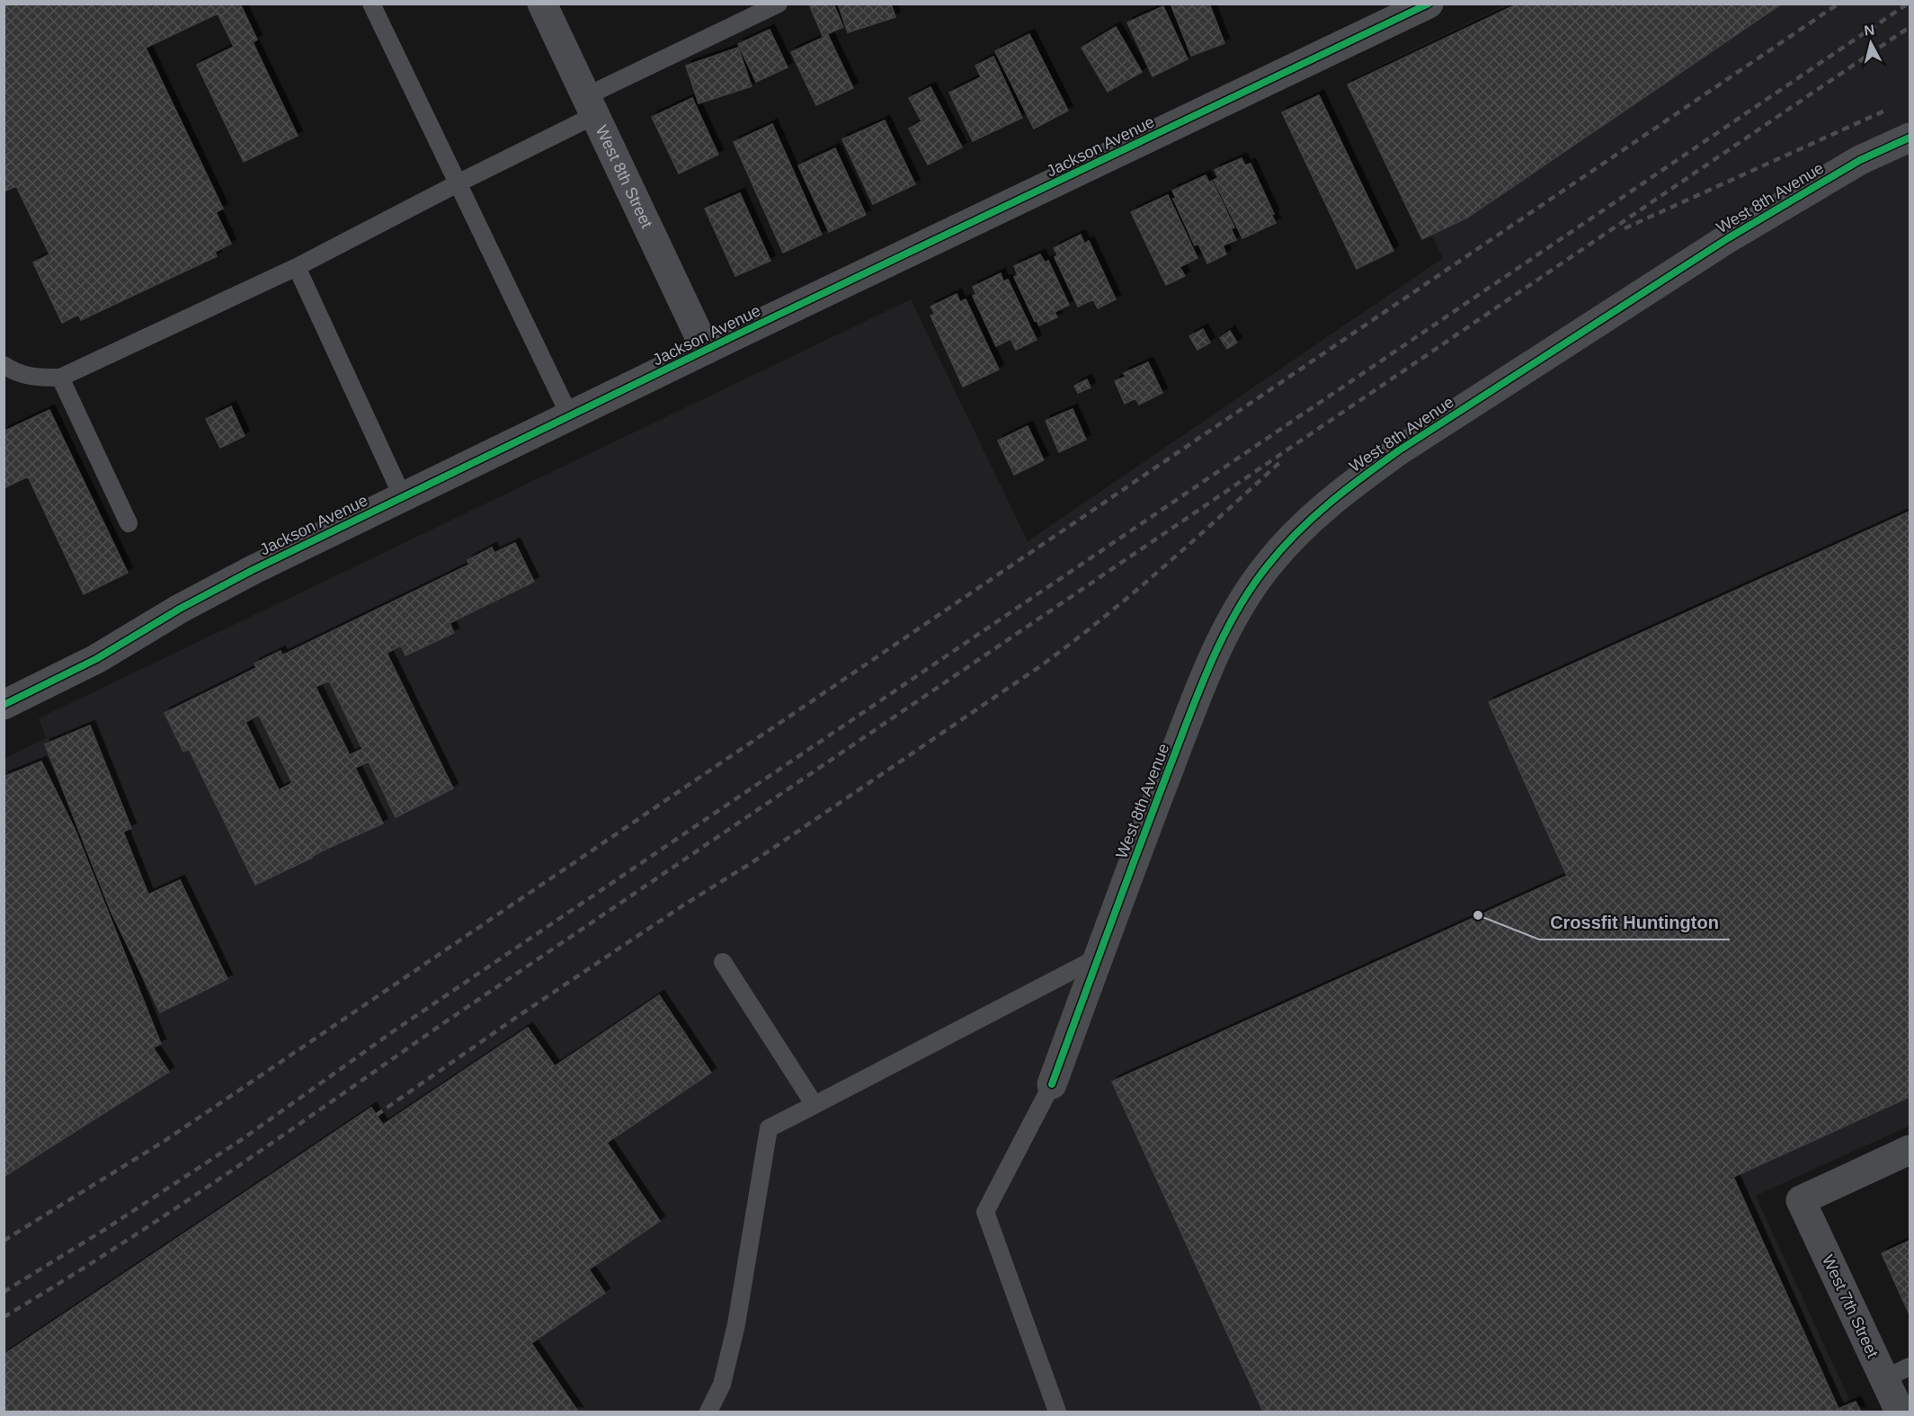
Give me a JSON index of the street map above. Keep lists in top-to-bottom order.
{
  "streets": {
    "street": [
      "Jackson Avenue",
      "West 8th Street",
      "West 8th Avenue",
      "West 7th Street"
    ]
  },
  "crossings": [
    ["Jackson Avenue", "West 8th Street"]
  ],
  "places": ["Crossfit Huntington"],
  "north": "top"
}
